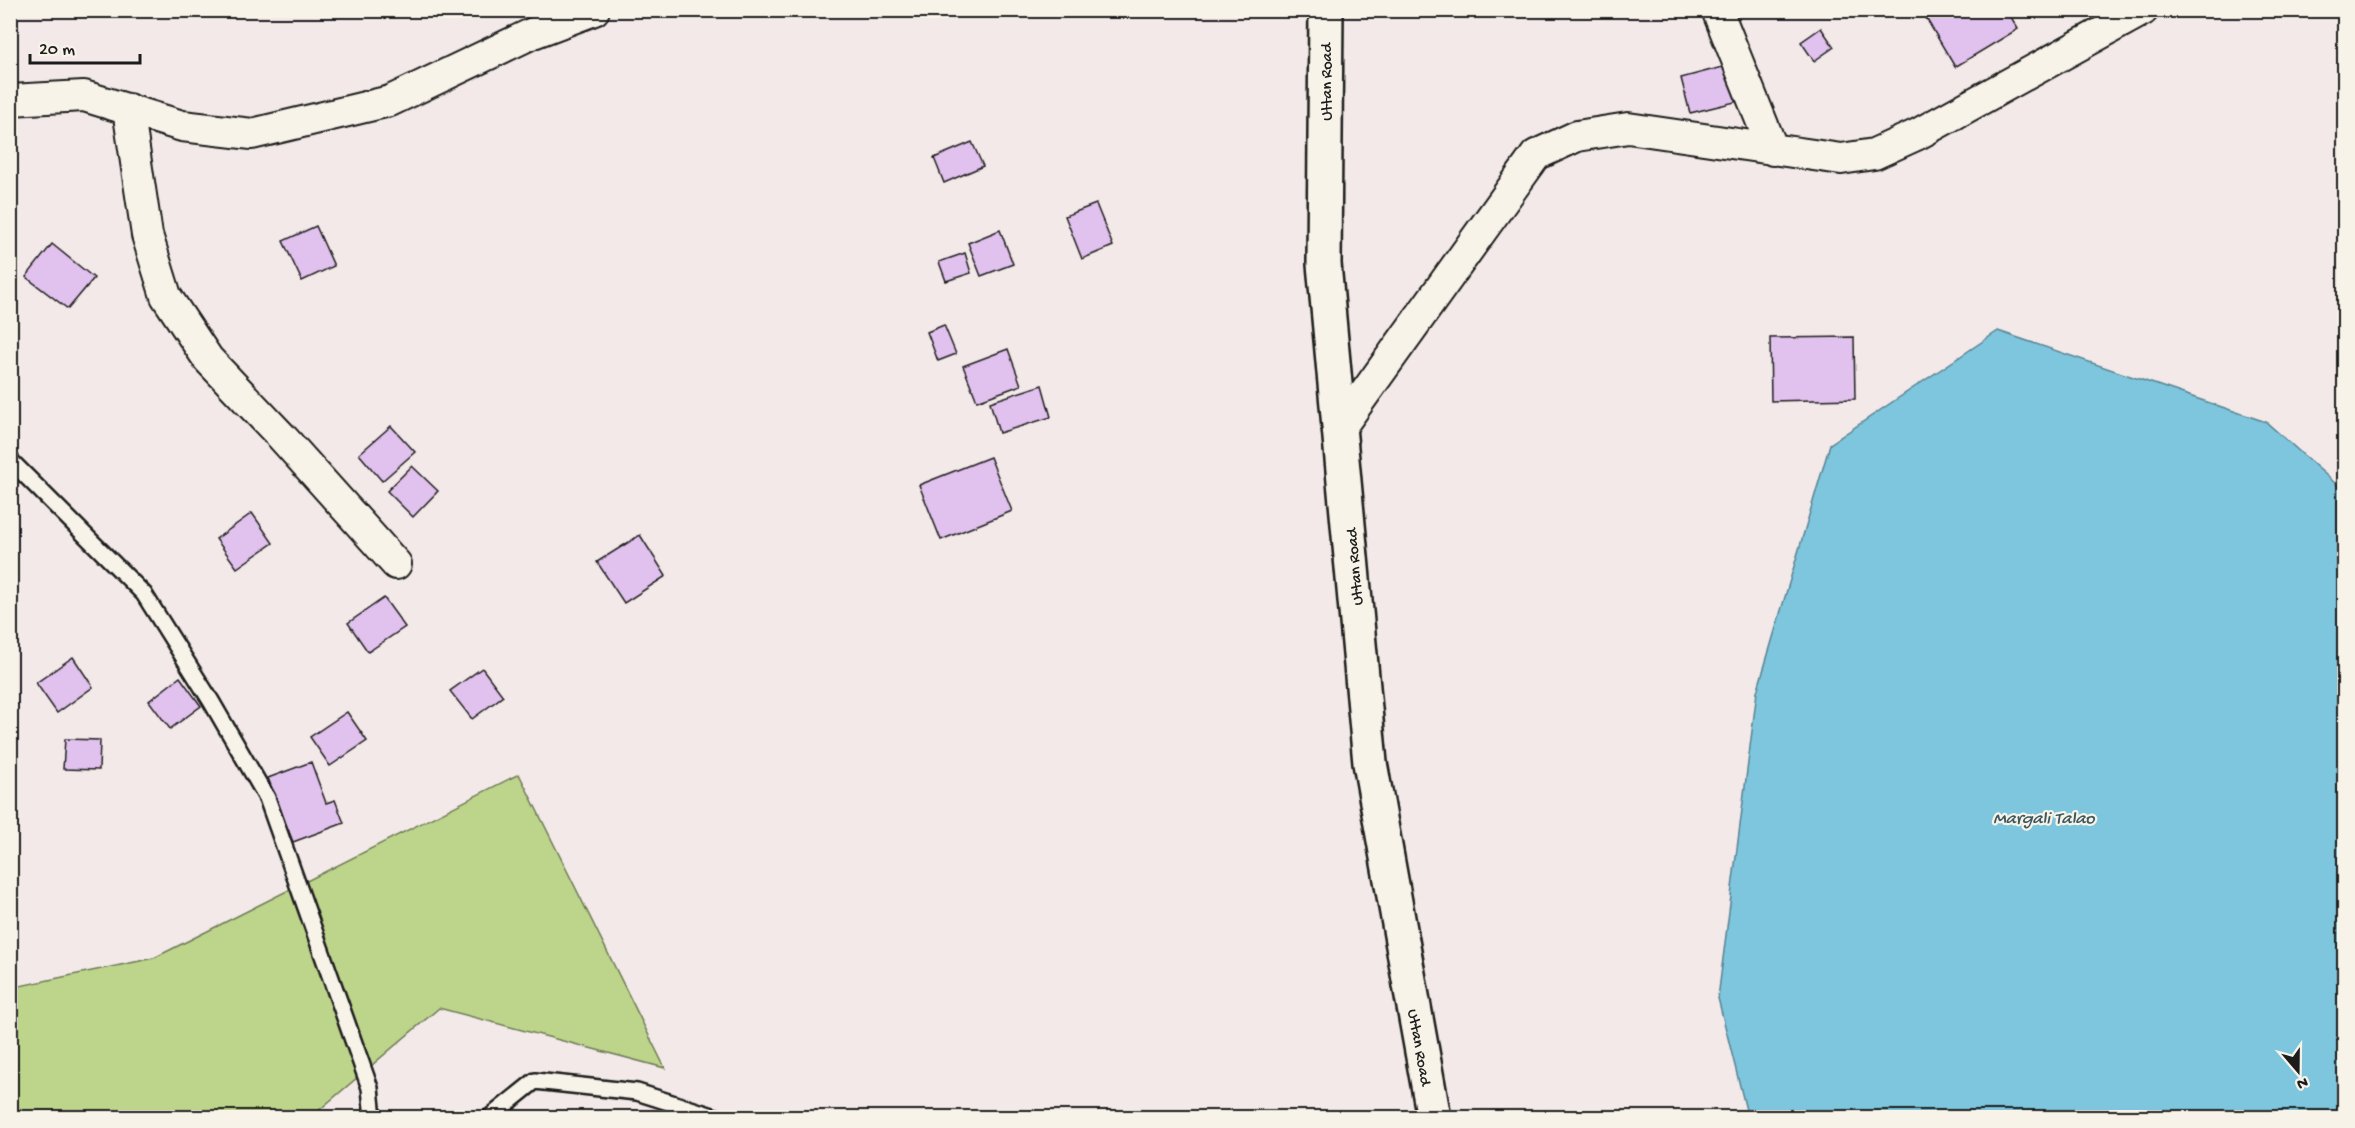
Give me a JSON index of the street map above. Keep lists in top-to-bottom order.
{
  "streets": {
    "main road": ["Uttan Road"]
  },
  "water": ["Margali Talao"],
  "scale_bar": "20 m",
  "north": "bottom"
}
